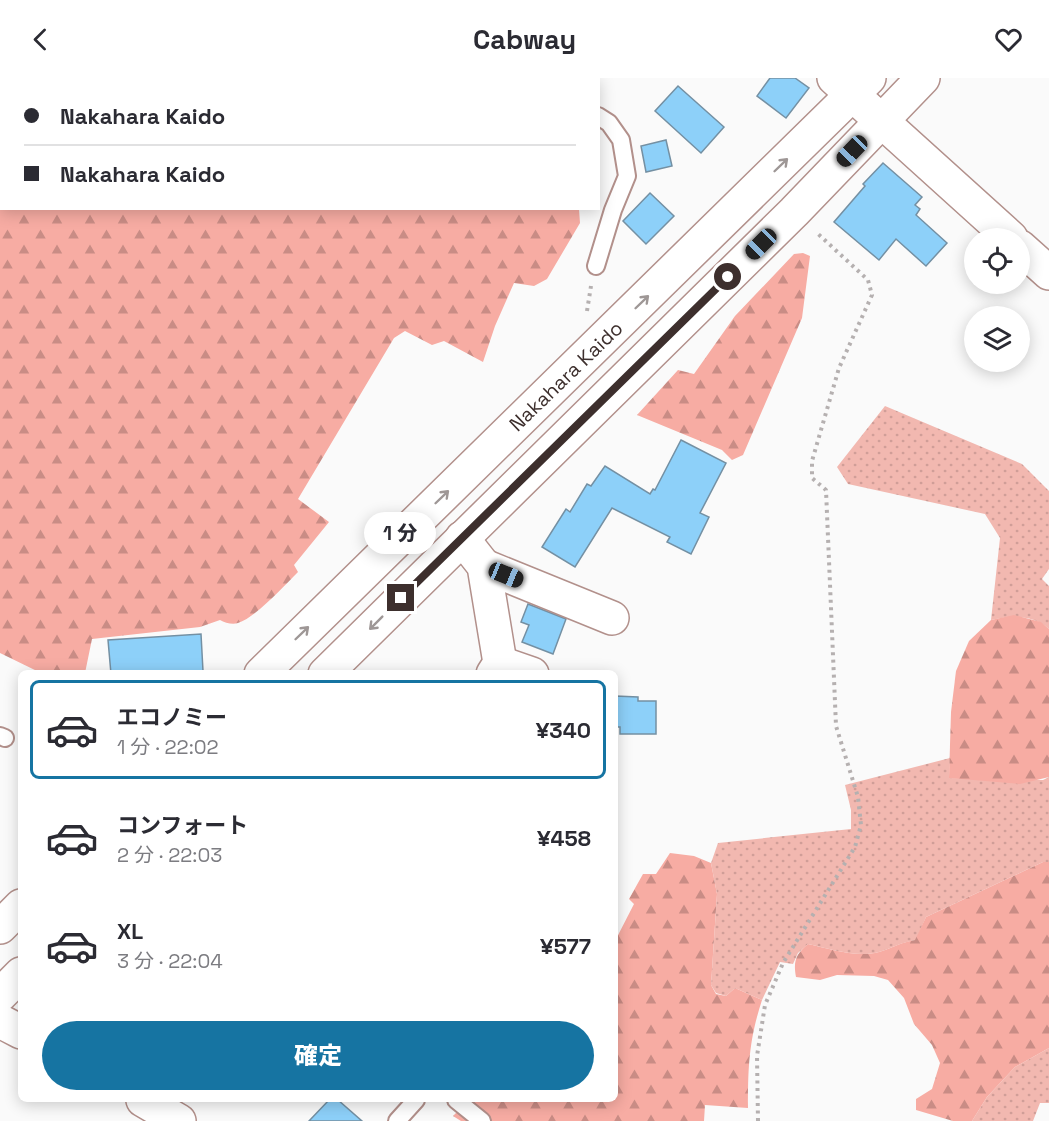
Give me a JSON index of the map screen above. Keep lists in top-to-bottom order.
{
  "streets": {
    "main road": ["Nakahara Kaido"]
  },
  "page": {
    "header": "Cabway",
    "banner": ["Nakahara Kaido", "Nakahara Kaido"],
    "bubble": "1 分",
    "list": [
      {
        "name": "エコノミー",
        "note": "1 分 · 22:02",
        "value": "¥340"
      },
      {
        "name": "コンフォート",
        "note": "2 分 · 22:03",
        "value": "¥458"
      },
      {
        "name": "XL",
        "note": "3 分 · 22:04",
        "value": "¥577"
      }
    ],
    "buttons": "確定"
  }
}
